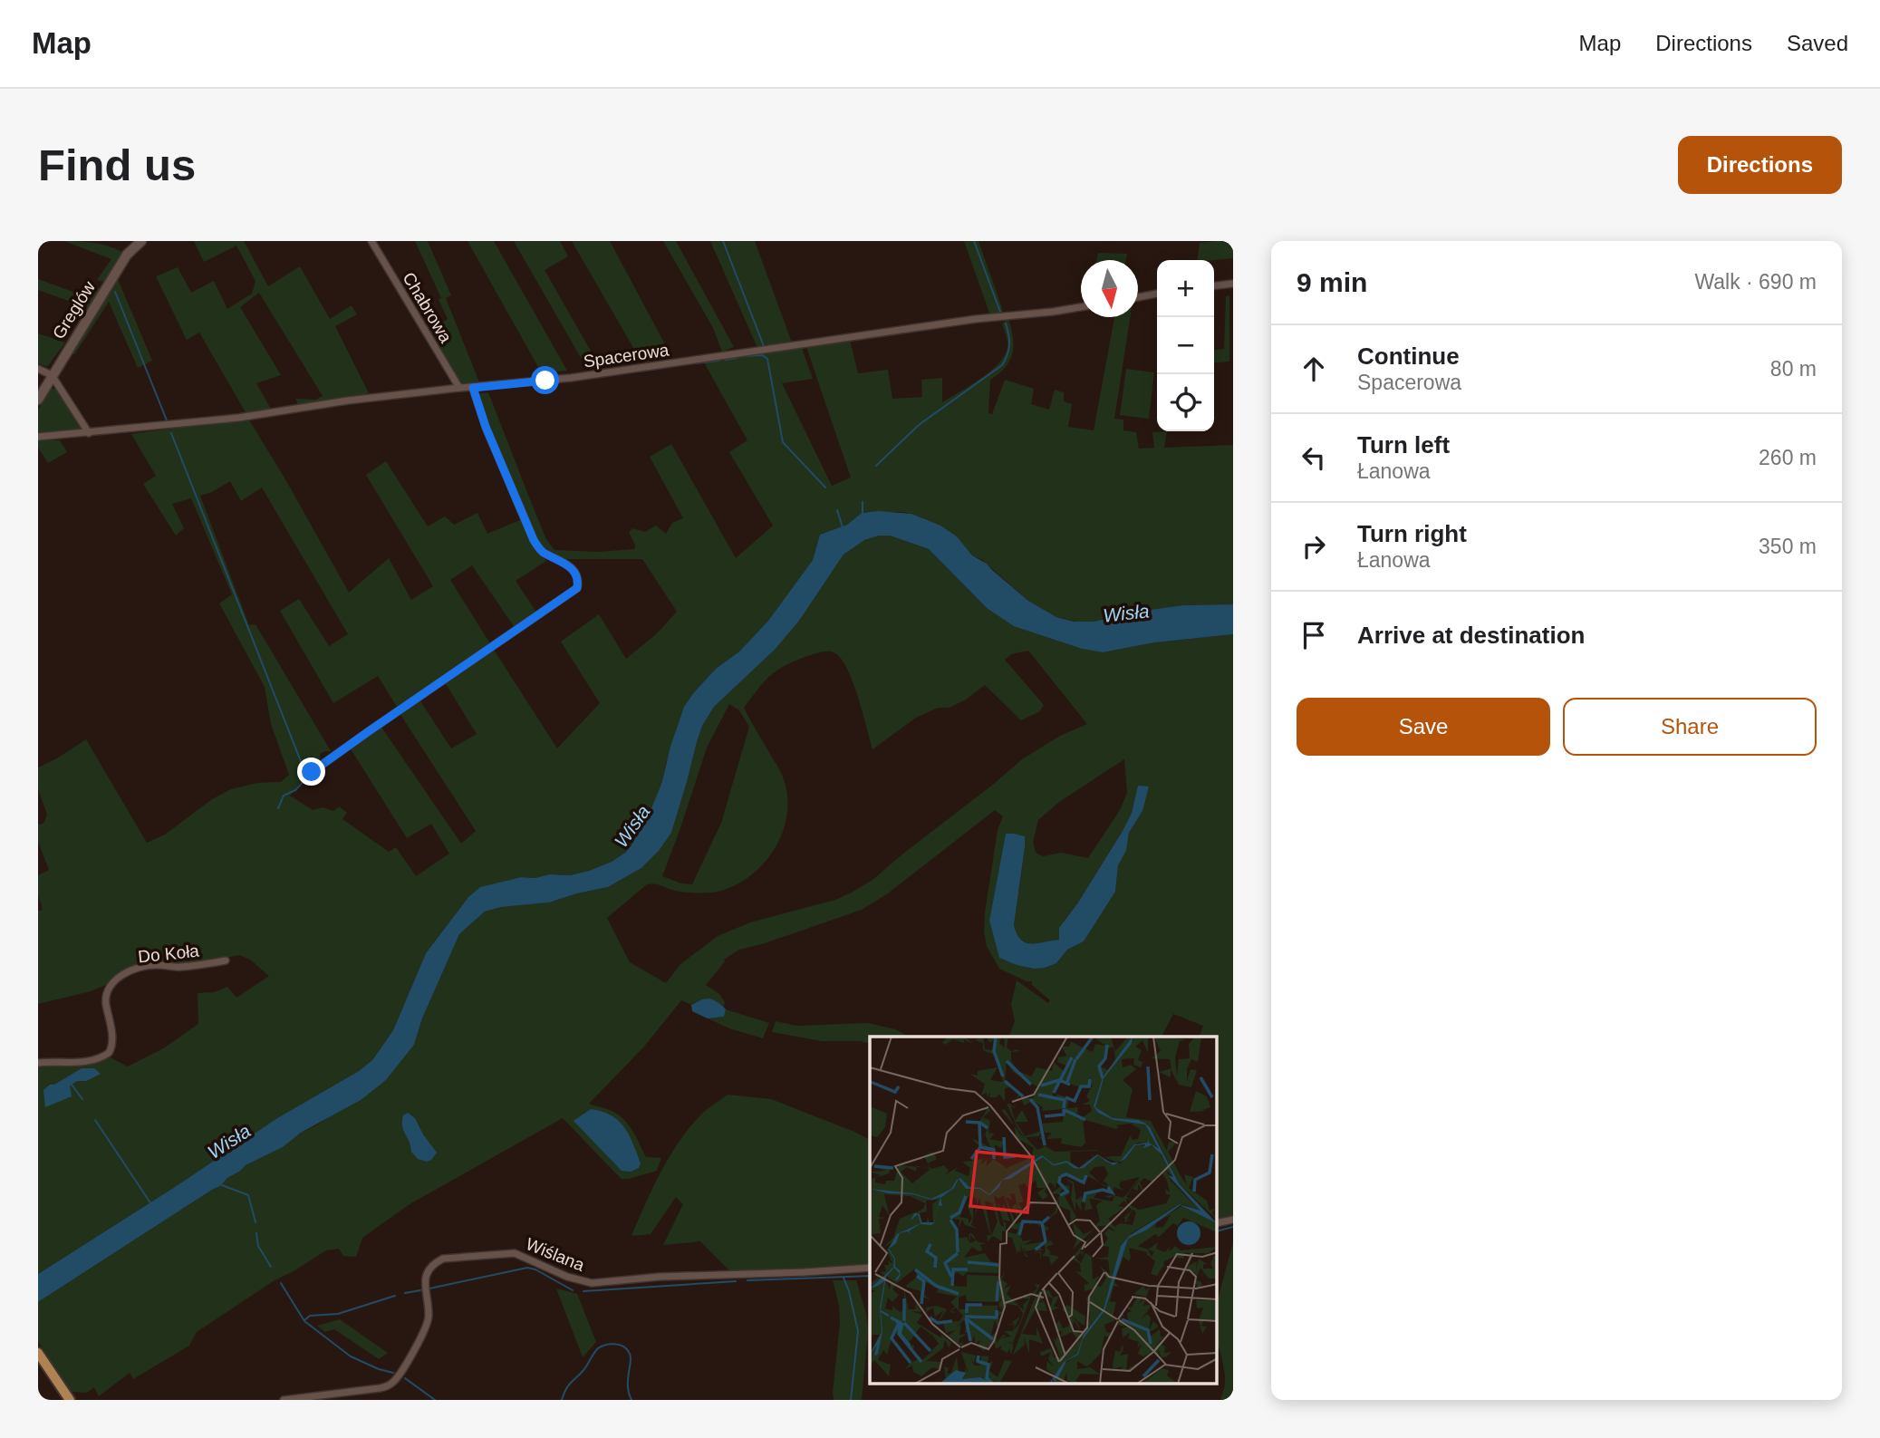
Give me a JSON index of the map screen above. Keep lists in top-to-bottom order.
{
  "streets": {
    "street": [
      "Chabrowa",
      "Greglów",
      "Spacerowa",
      "Do Koła",
      "Wiślana"
    ]
  },
  "crossings": [
    ["Chabrowa", "Spacerowa"]
  ],
  "water": ["Wisła"],
  "north": "bottom",
  "page": {
    "header": "Map",
    "nav": ["Map", "Directions", "Saved"],
    "buttons": [
      "Directions",
      ["Save", "Share"]
    ],
    "title": "Find us",
    "heading": ["9 min", "Walk · 690 m"],
    "map_buttons": ["+", "−"],
    "list": [
      ["Continue", "Spacerowa", "80 m"],
      ["Turn left", "Łanowa", "260 m"],
      ["Turn right", "Łanowa", "350 m"],
      "Arrive at destination"
    ]
  }
}
